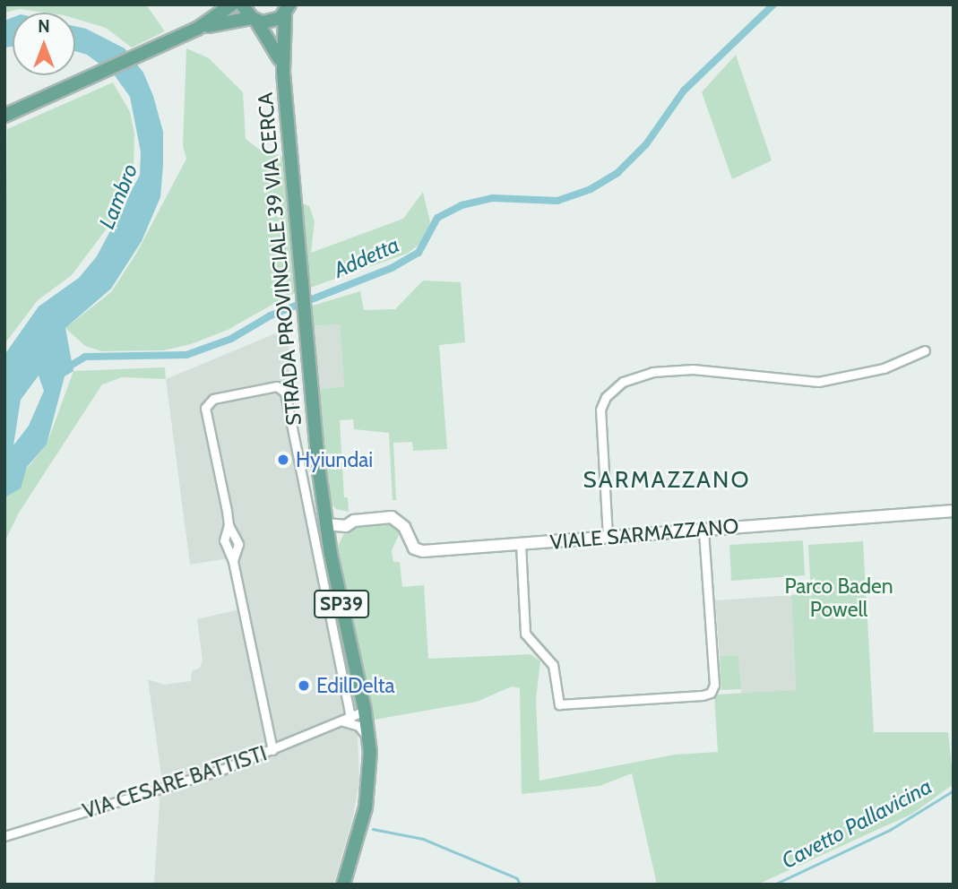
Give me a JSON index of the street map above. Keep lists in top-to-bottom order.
{
  "streets": {
    "main road": ["STRADA PROVINCIALE 39 VIA CERCA", "SP39"],
    "street": ["VIALE SARMAZZANO", "VIA CESARE BATTISTI"]
  },
  "crossings": [
    ["STRADA PROVINCIALE 39 VIA CERCA", "VIALE SARMAZZANO"],
    ["STRADA PROVINCIALE 39 VIA CERCA", "VIA CESARE BATTISTI"]
  ],
  "districts": ["SARMAZZANO"],
  "water": ["Lambro", "Addetta", "Cavetto Pallavicina"],
  "parks": ["Parco Baden Powell"],
  "places": ["Hyiundai", "EdilDelta"],
  "north": "top"
}
